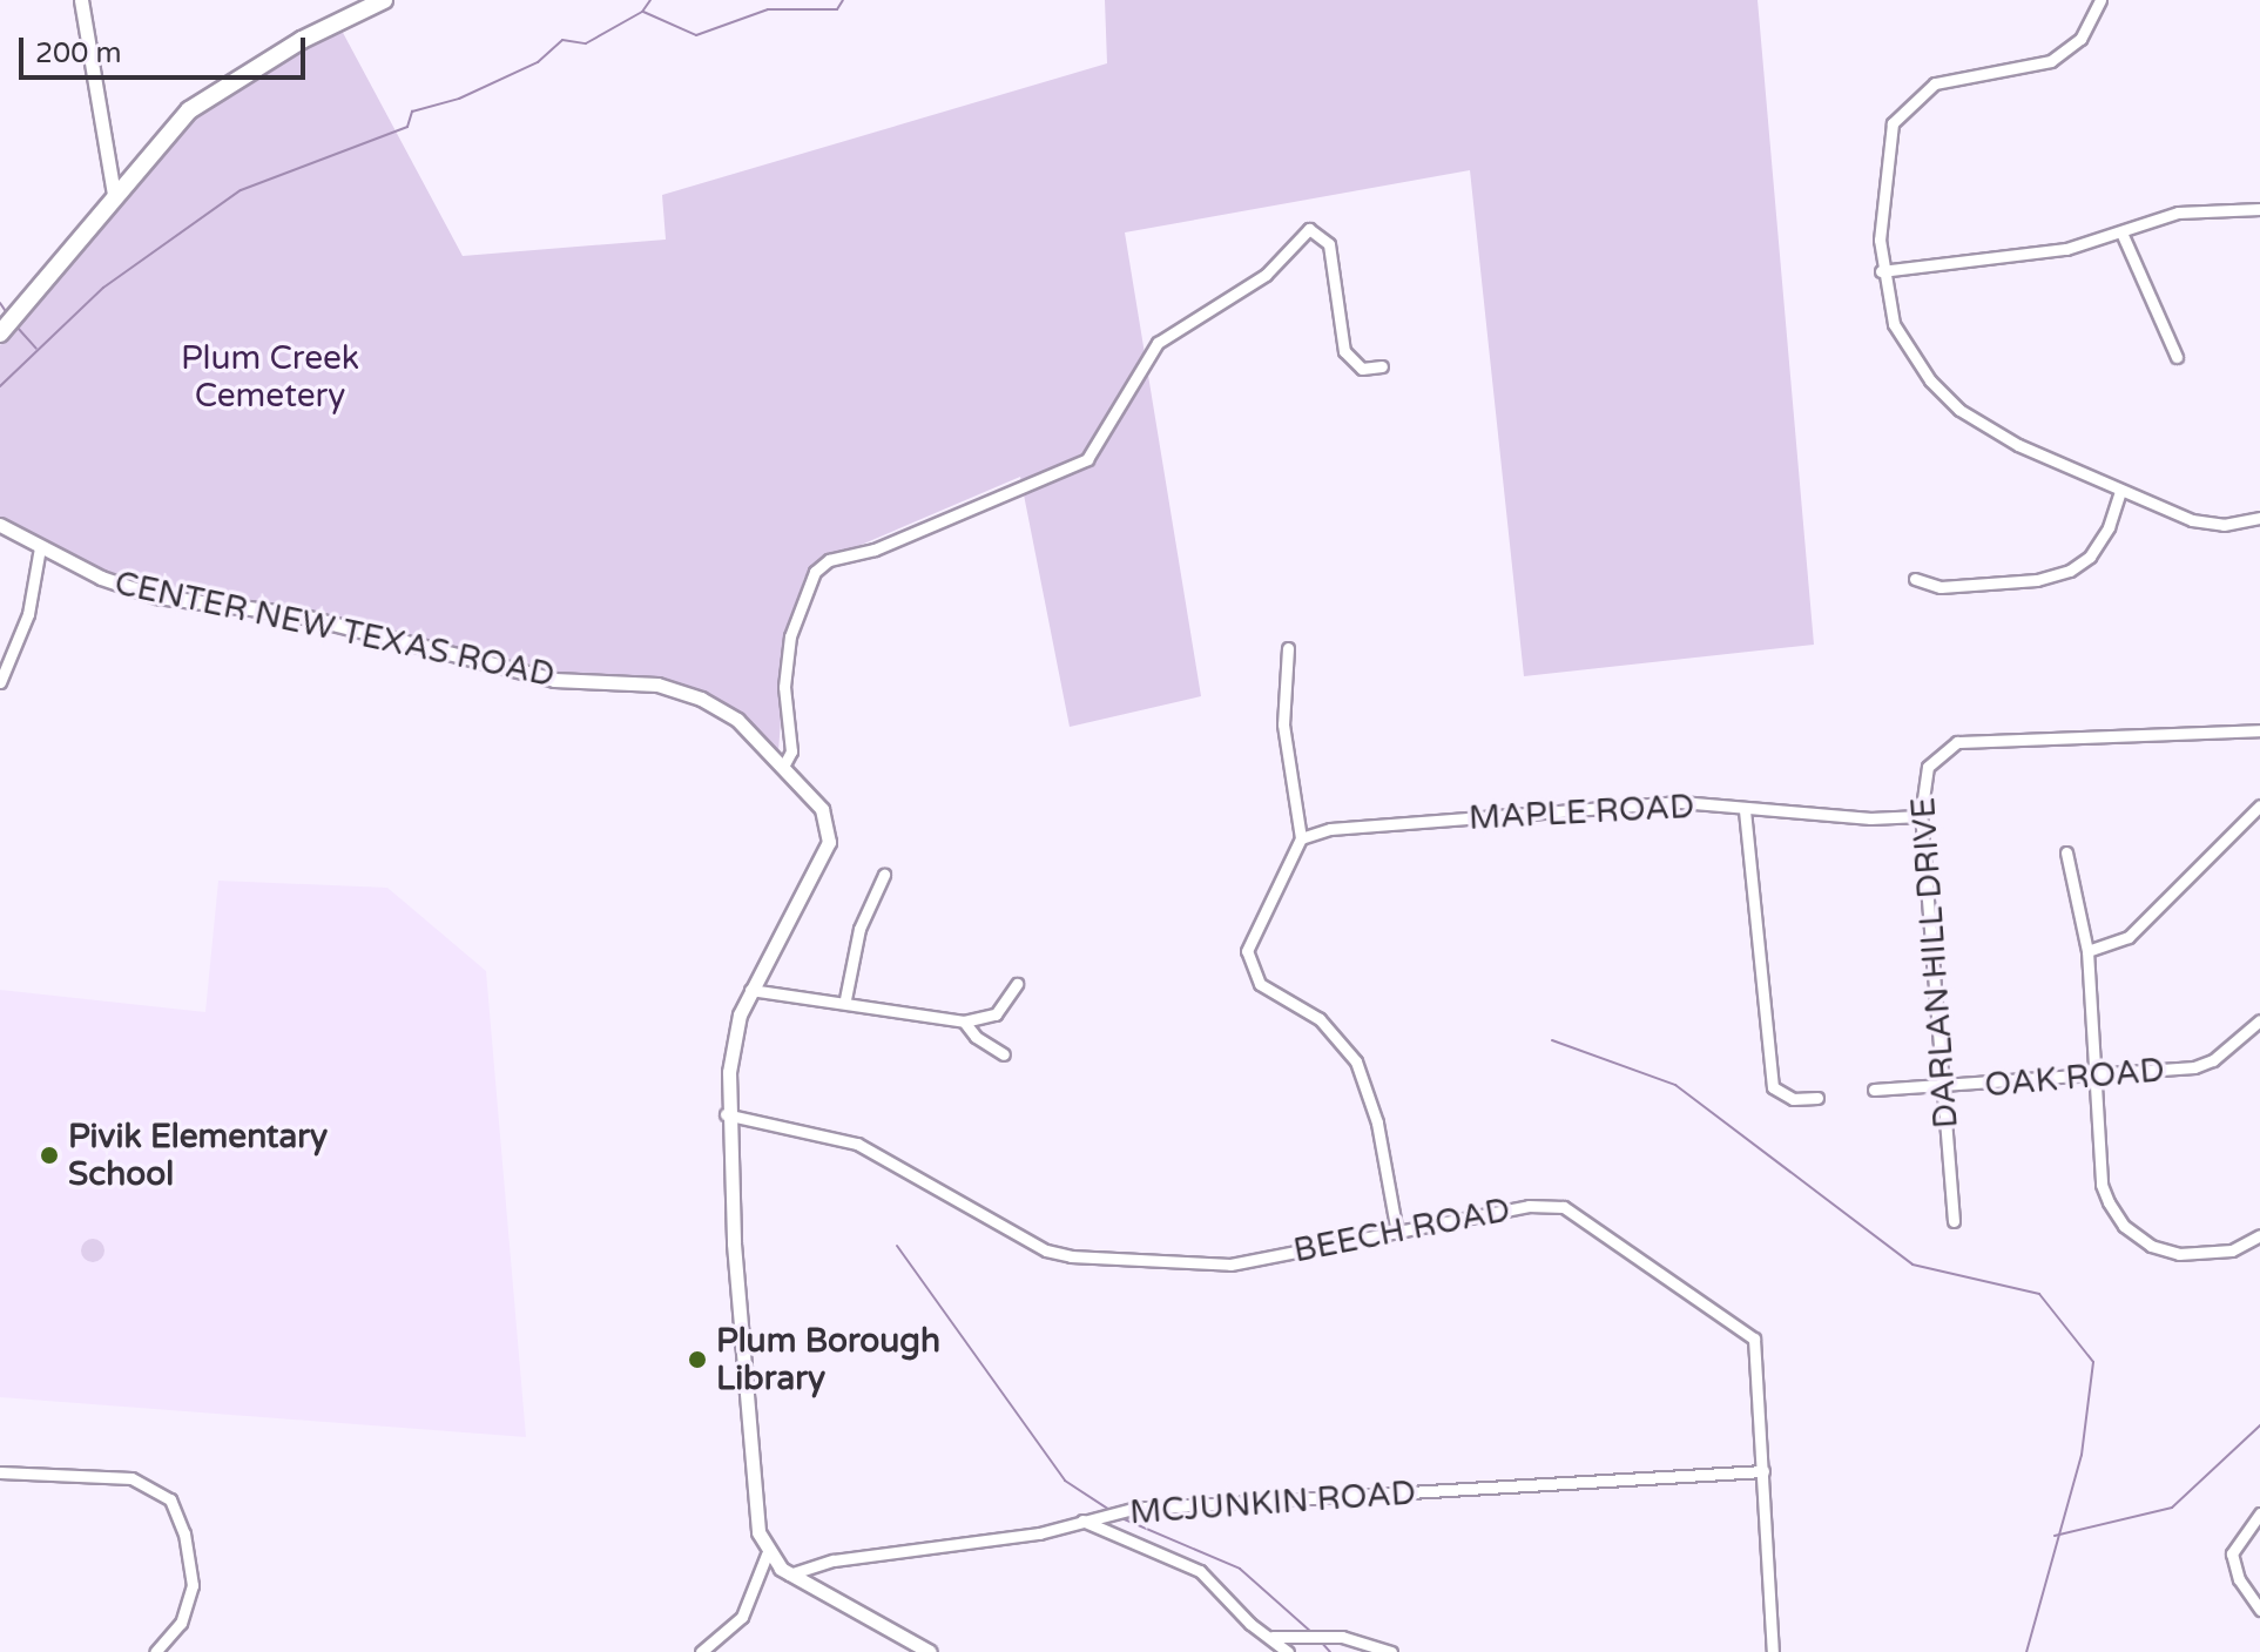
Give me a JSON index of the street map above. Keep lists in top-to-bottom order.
{
  "streets": {
    "street": [
      "CENTER NEW TEXAS ROAD",
      "MAPLE ROAD",
      "DARLAN HILL DRIVE",
      "OAK ROAD",
      "BEECH ROAD",
      "MCJUNKIN ROAD"
    ]
  },
  "crossings": [
    ["CENTER NEW TEXAS ROAD", "BEECH ROAD"],
    ["MAPLE ROAD", "DARLAN HILL DRIVE"],
    ["DARLAN HILL DRIVE", "OAK ROAD"],
    ["BEECH ROAD", "MCJUNKIN ROAD"]
  ],
  "parks": ["Plum Creek Cemetery"],
  "places": ["Pivik Elementary School", "Plum Borough Library"],
  "scale_bar": "200 m"
}
